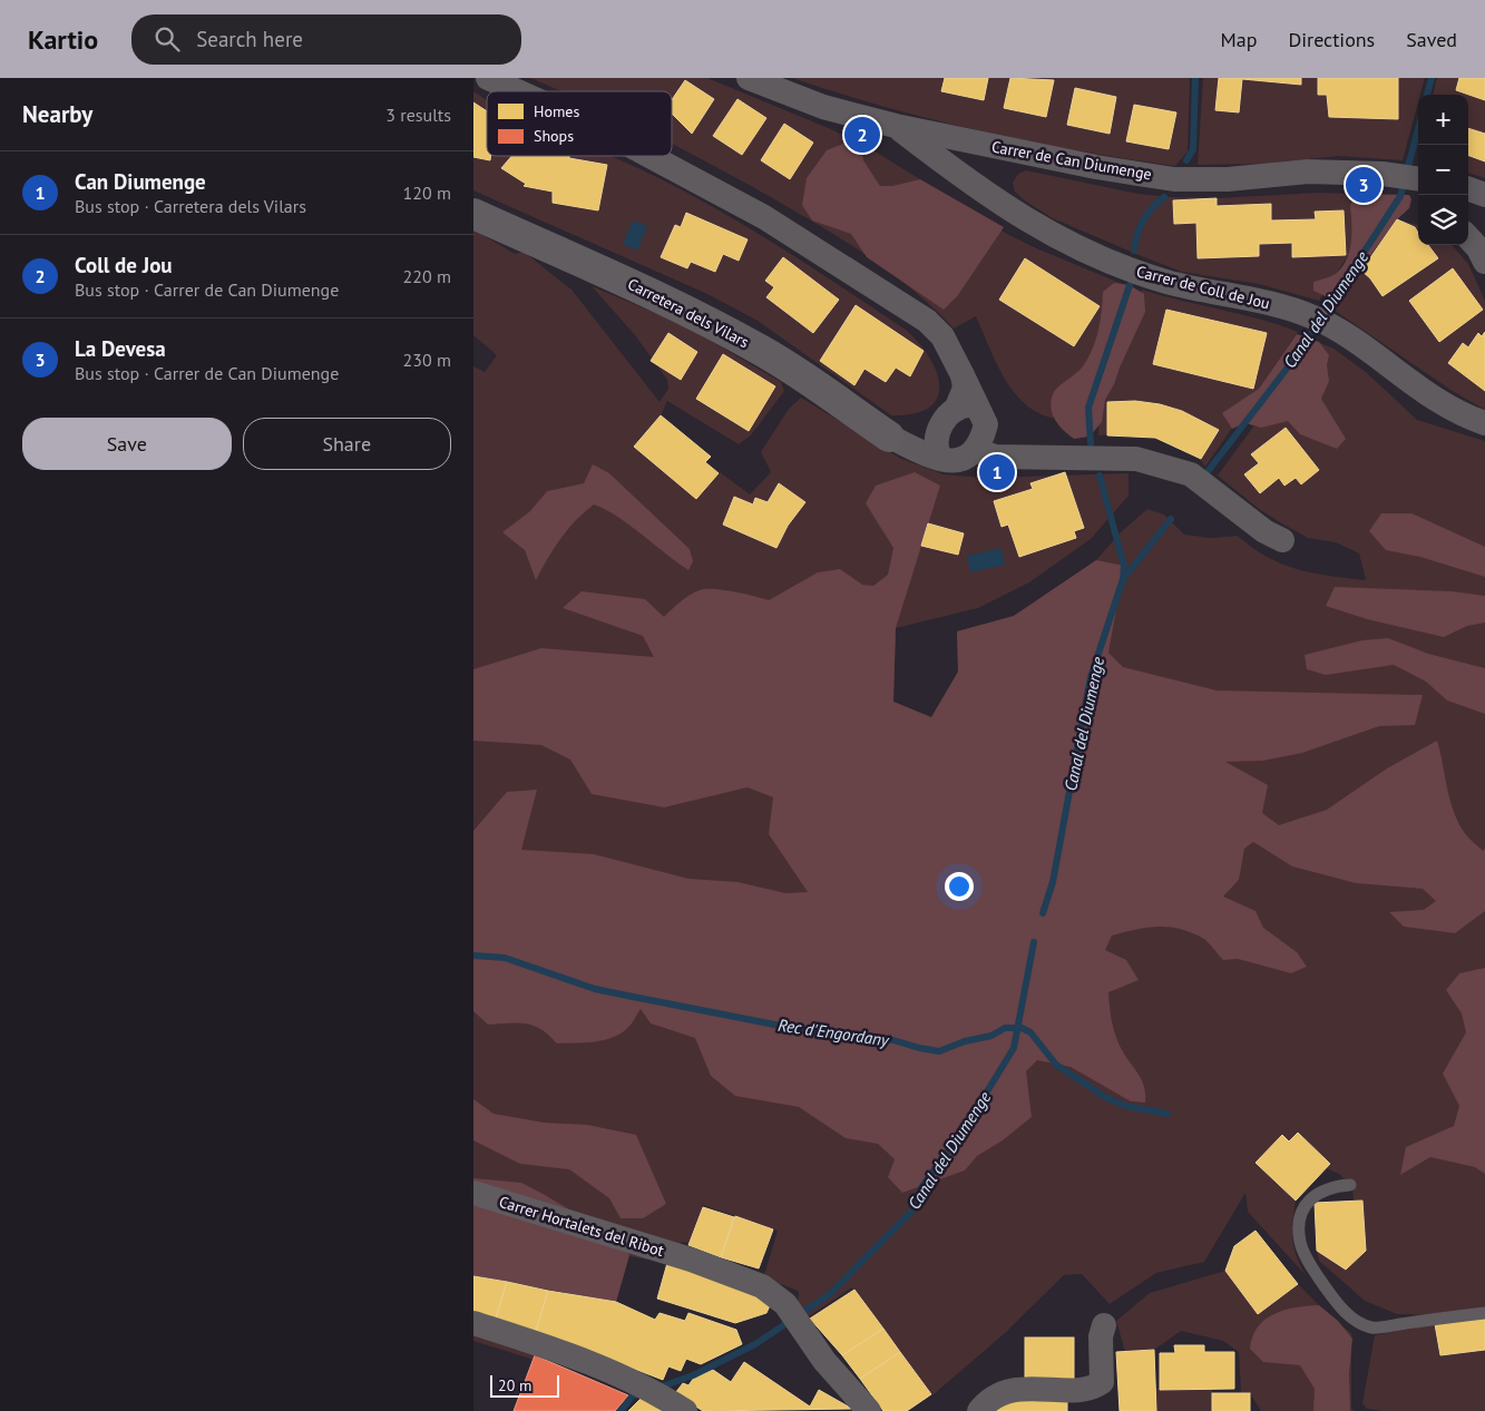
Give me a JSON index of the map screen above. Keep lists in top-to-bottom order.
{
  "streets": {
    "street": [
      "Carrer de Can Diumenge",
      "Carrer de Coll de Jou",
      "Carretera dels Vilars",
      "Carrer Hortalets del Ribot"
    ]
  },
  "crossings": [
    ["Carrer de Can Diumenge", "Carrer de Coll de Jou"]
  ],
  "water": ["Canal del Diumenge", "Rec d'Engordany"],
  "legend": ["Homes", "Shops"],
  "scale_bar": "20 m",
  "page": {
    "header": "Kartio",
    "search": "Search here",
    "nav": ["Map", "Directions", "Saved"],
    "heading": ["Nearby", "3 results"],
    "map_buttons": ["+", "−"],
    "pins": ["2", "3", "1"],
    "list": [
      {
        "mark": "1",
        "name": "Can Diumenge",
        "note": "Bus stop · Carretera dels Vilars",
        "value": "120 m"
      },
      {
        "mark": "2",
        "name": "Coll de Jou",
        "note": "Bus stop · Carrer de Can Diumenge",
        "value": "220 m"
      },
      {
        "mark": "3",
        "name": "La Devesa",
        "note": "Bus stop · Carrer de Can Diumenge",
        "value": "230 m"
      }
    ],
    "buttons": ["Save", "Share"],
    "scale": "20 m"
  }
}
